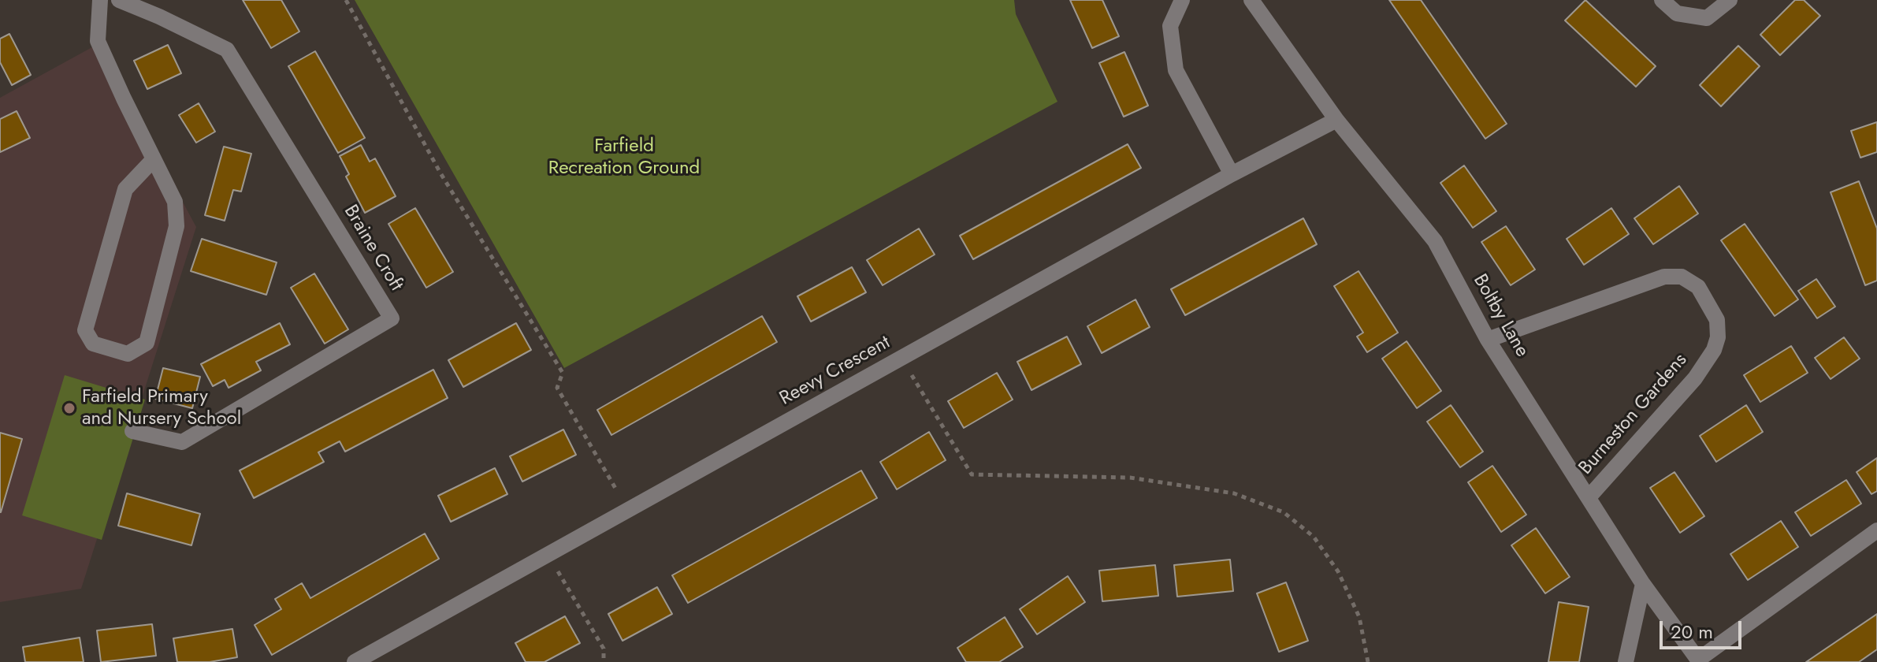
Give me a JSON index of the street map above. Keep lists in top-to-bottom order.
{
  "streets": {
    "street": [
      "Braine Croft",
      "Boltby Lane",
      "Reevy Crescent",
      "Burneston Gardens"
    ]
  },
  "crossings": [
    ["Boltby Lane", "Reevy Crescent"],
    ["Boltby Lane", "Burneston Gardens"]
  ],
  "parks": ["Farfield Recreation Ground"],
  "places": ["Farfield Primary and Nursery School"],
  "scale_bar": "20 m"
}
